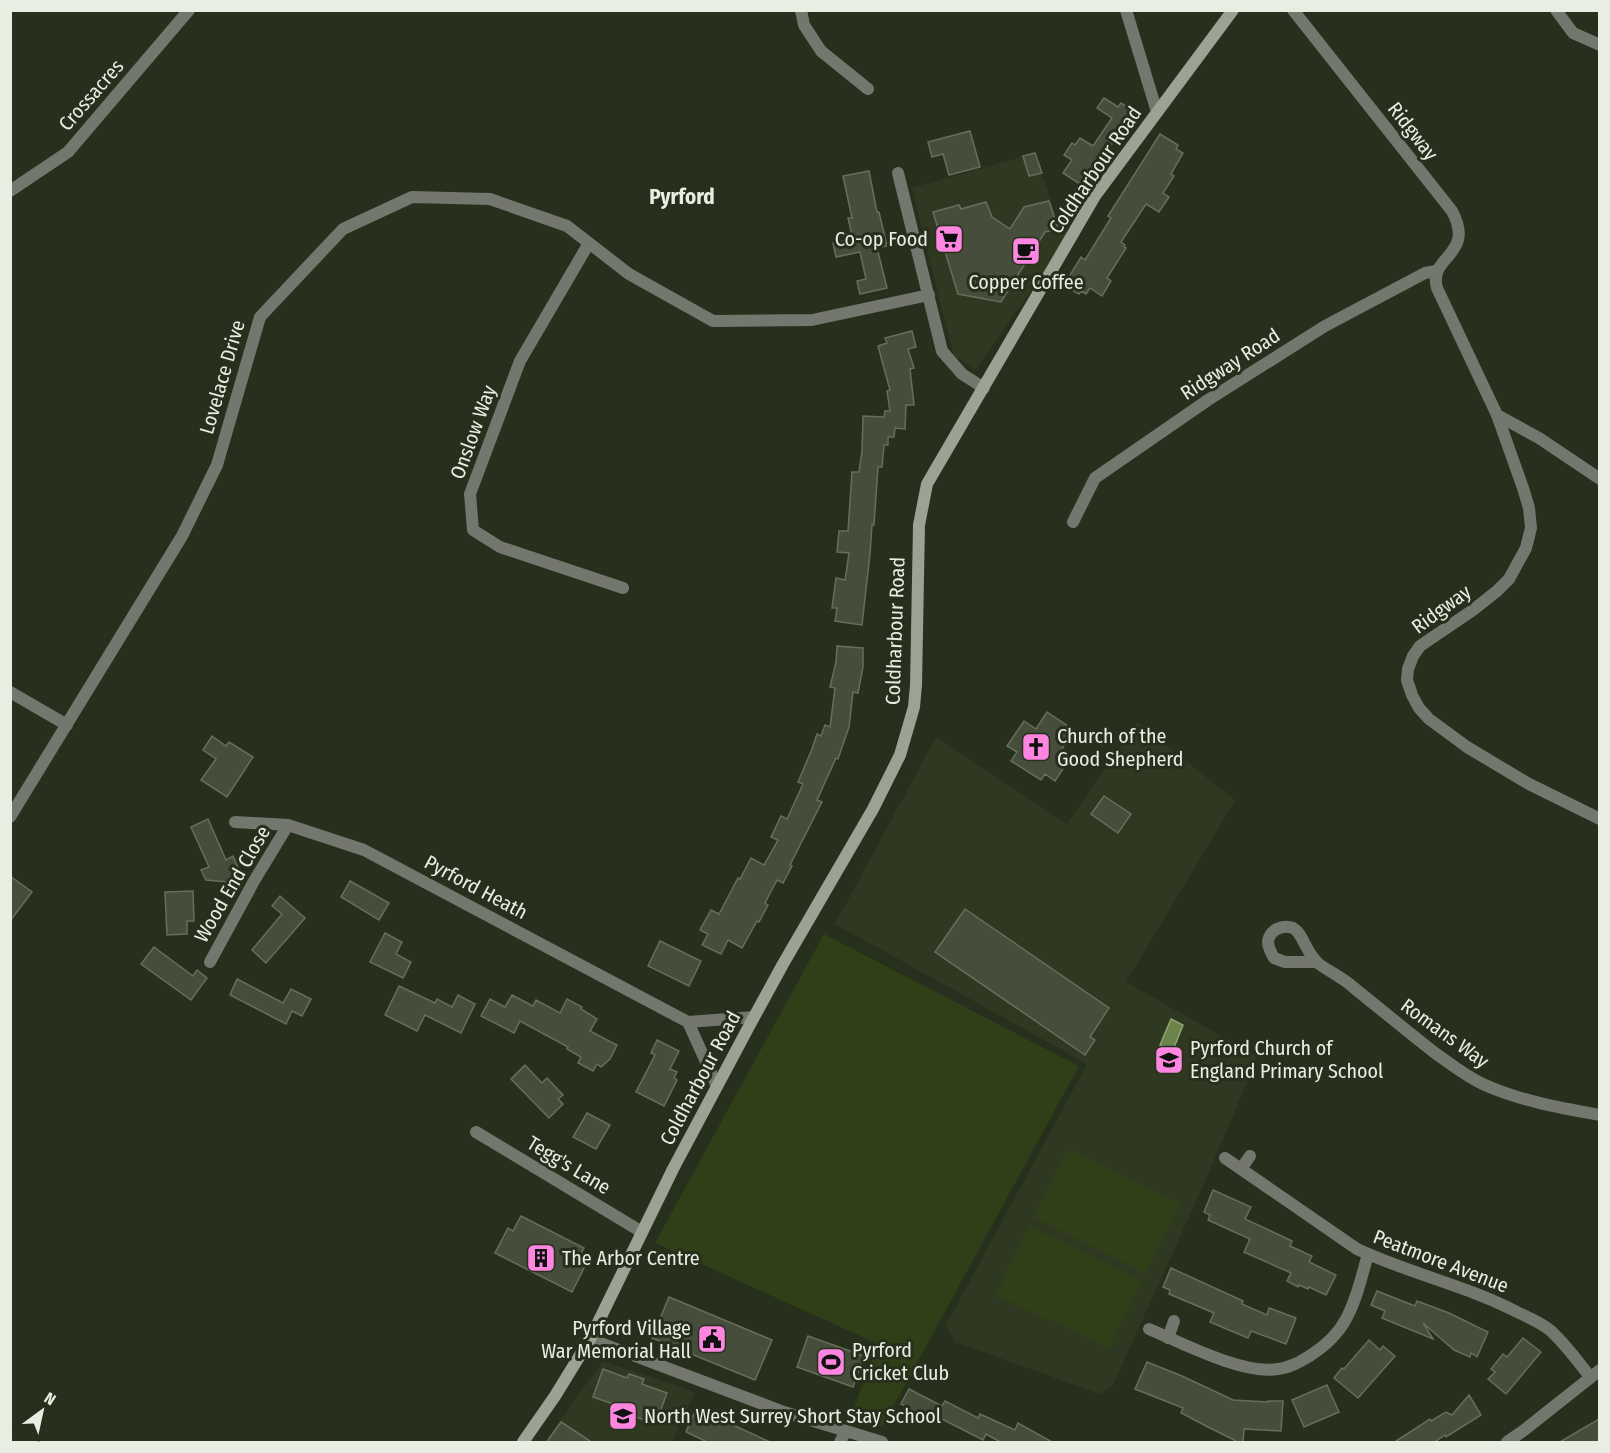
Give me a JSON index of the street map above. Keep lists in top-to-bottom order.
{
  "streets": {
    "main road": ["Coldharbour Road"],
    "street": [
      "Crossacres",
      "Ridgway",
      "Ridgway Road",
      "Lovelace Drive",
      "Onslow Way",
      "Wood End Close",
      "Pyrford Heath",
      "Romans Way",
      "Tegg's Lane",
      "Peatmore Avenue"
    ]
  },
  "crossings": [
    ["Ridgway", "Ridgway Road"],
    ["Coldharbour Road", "Tegg's Lane"],
    ["Lovelace Drive", "Onslow Way"],
    ["Wood End Close", "Pyrford Heath"]
  ],
  "districts": ["Pyrford"],
  "places": {
    "supermarket": ["Co-op Food"],
    "cafe": ["Copper Coffee"],
    "church": ["Church of the Good Shepherd"],
    "school or university": ["Pyrford Church of England Primary School", "North West Surrey Short Stay School"],
    "building": ["The Arbor Centre"],
    "public building": ["Pyrford Village War Memorial Hall"],
    "sports": ["Pyrford Cricket Club"]
  },
  "north": "top right"
}
